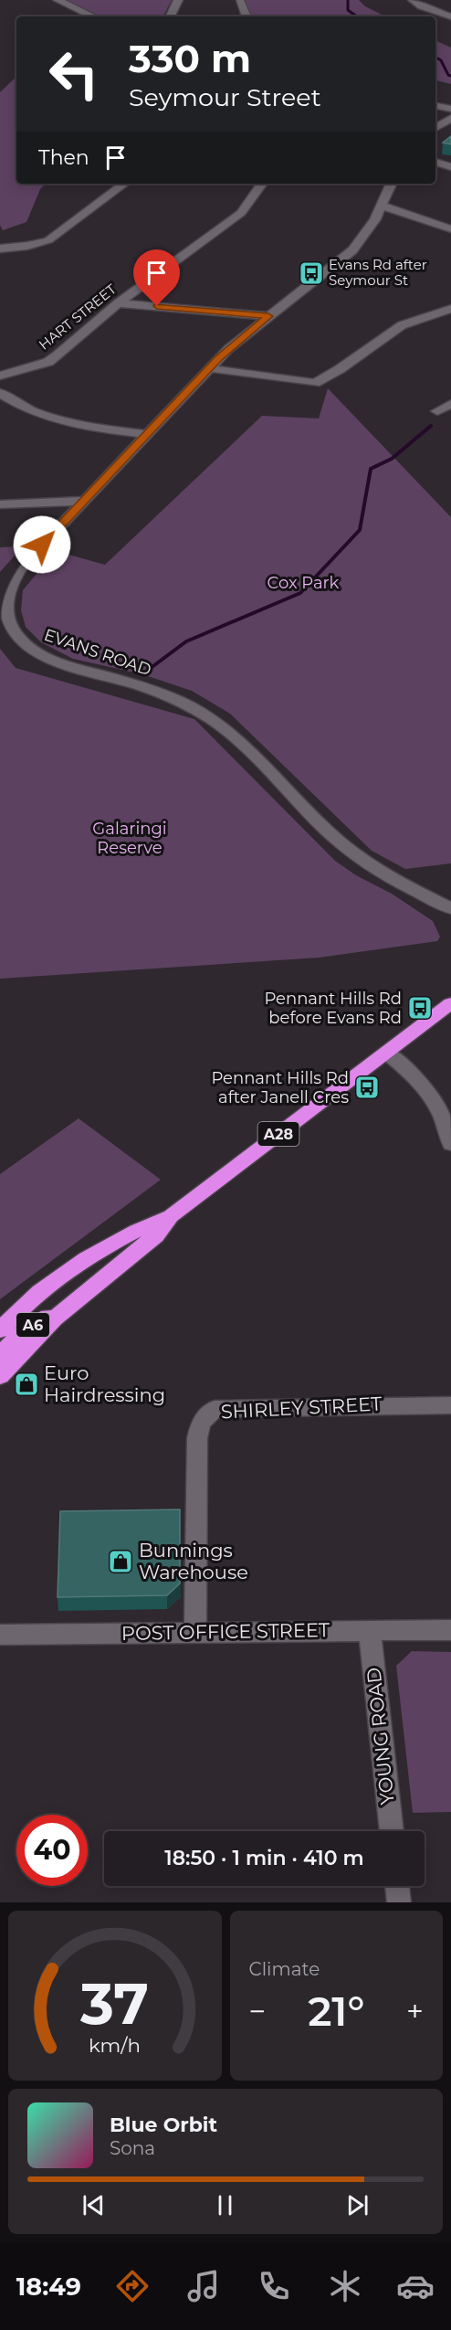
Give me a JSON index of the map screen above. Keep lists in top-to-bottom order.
{
  "streets": {
    "highway": ["A28", "A6"],
    "street": [
      "HART STREET",
      "EVANS ROAD",
      "SHIRLEY STREET",
      "POST OFFICE STREET",
      "YOUNG ROAD"
    ]
  },
  "crossings": [
    ["A28", "A6"],
    ["SHIRLEY STREET", "POST OFFICE STREET"],
    ["POST OFFICE STREET", "YOUNG ROAD"]
  ],
  "parks": ["Cox Park", "Galaringi Reserve"],
  "places": {
    "bus stop": ["Evans Rd after Seymour St", "Pennant Hills Rd before Evans Rd", "Pennant Hills Rd after Janell Cres"],
    "shop": ["Euro Hairdressing", "Bunnings Warehouse"]
  },
  "page": {
    "turn": ["330 m", "Seymour Street"],
    "then": "Then",
    "limit": "40",
    "trip": "18:50 · 1 min · 410 m",
    "tile": "Climate",
    "heat": ["−", "21°", "+"],
    "song": ["Blue Orbit", "Sona"],
    "tabs": "18:49",
    "gauge": ["37", "km/h"]
  }
}
